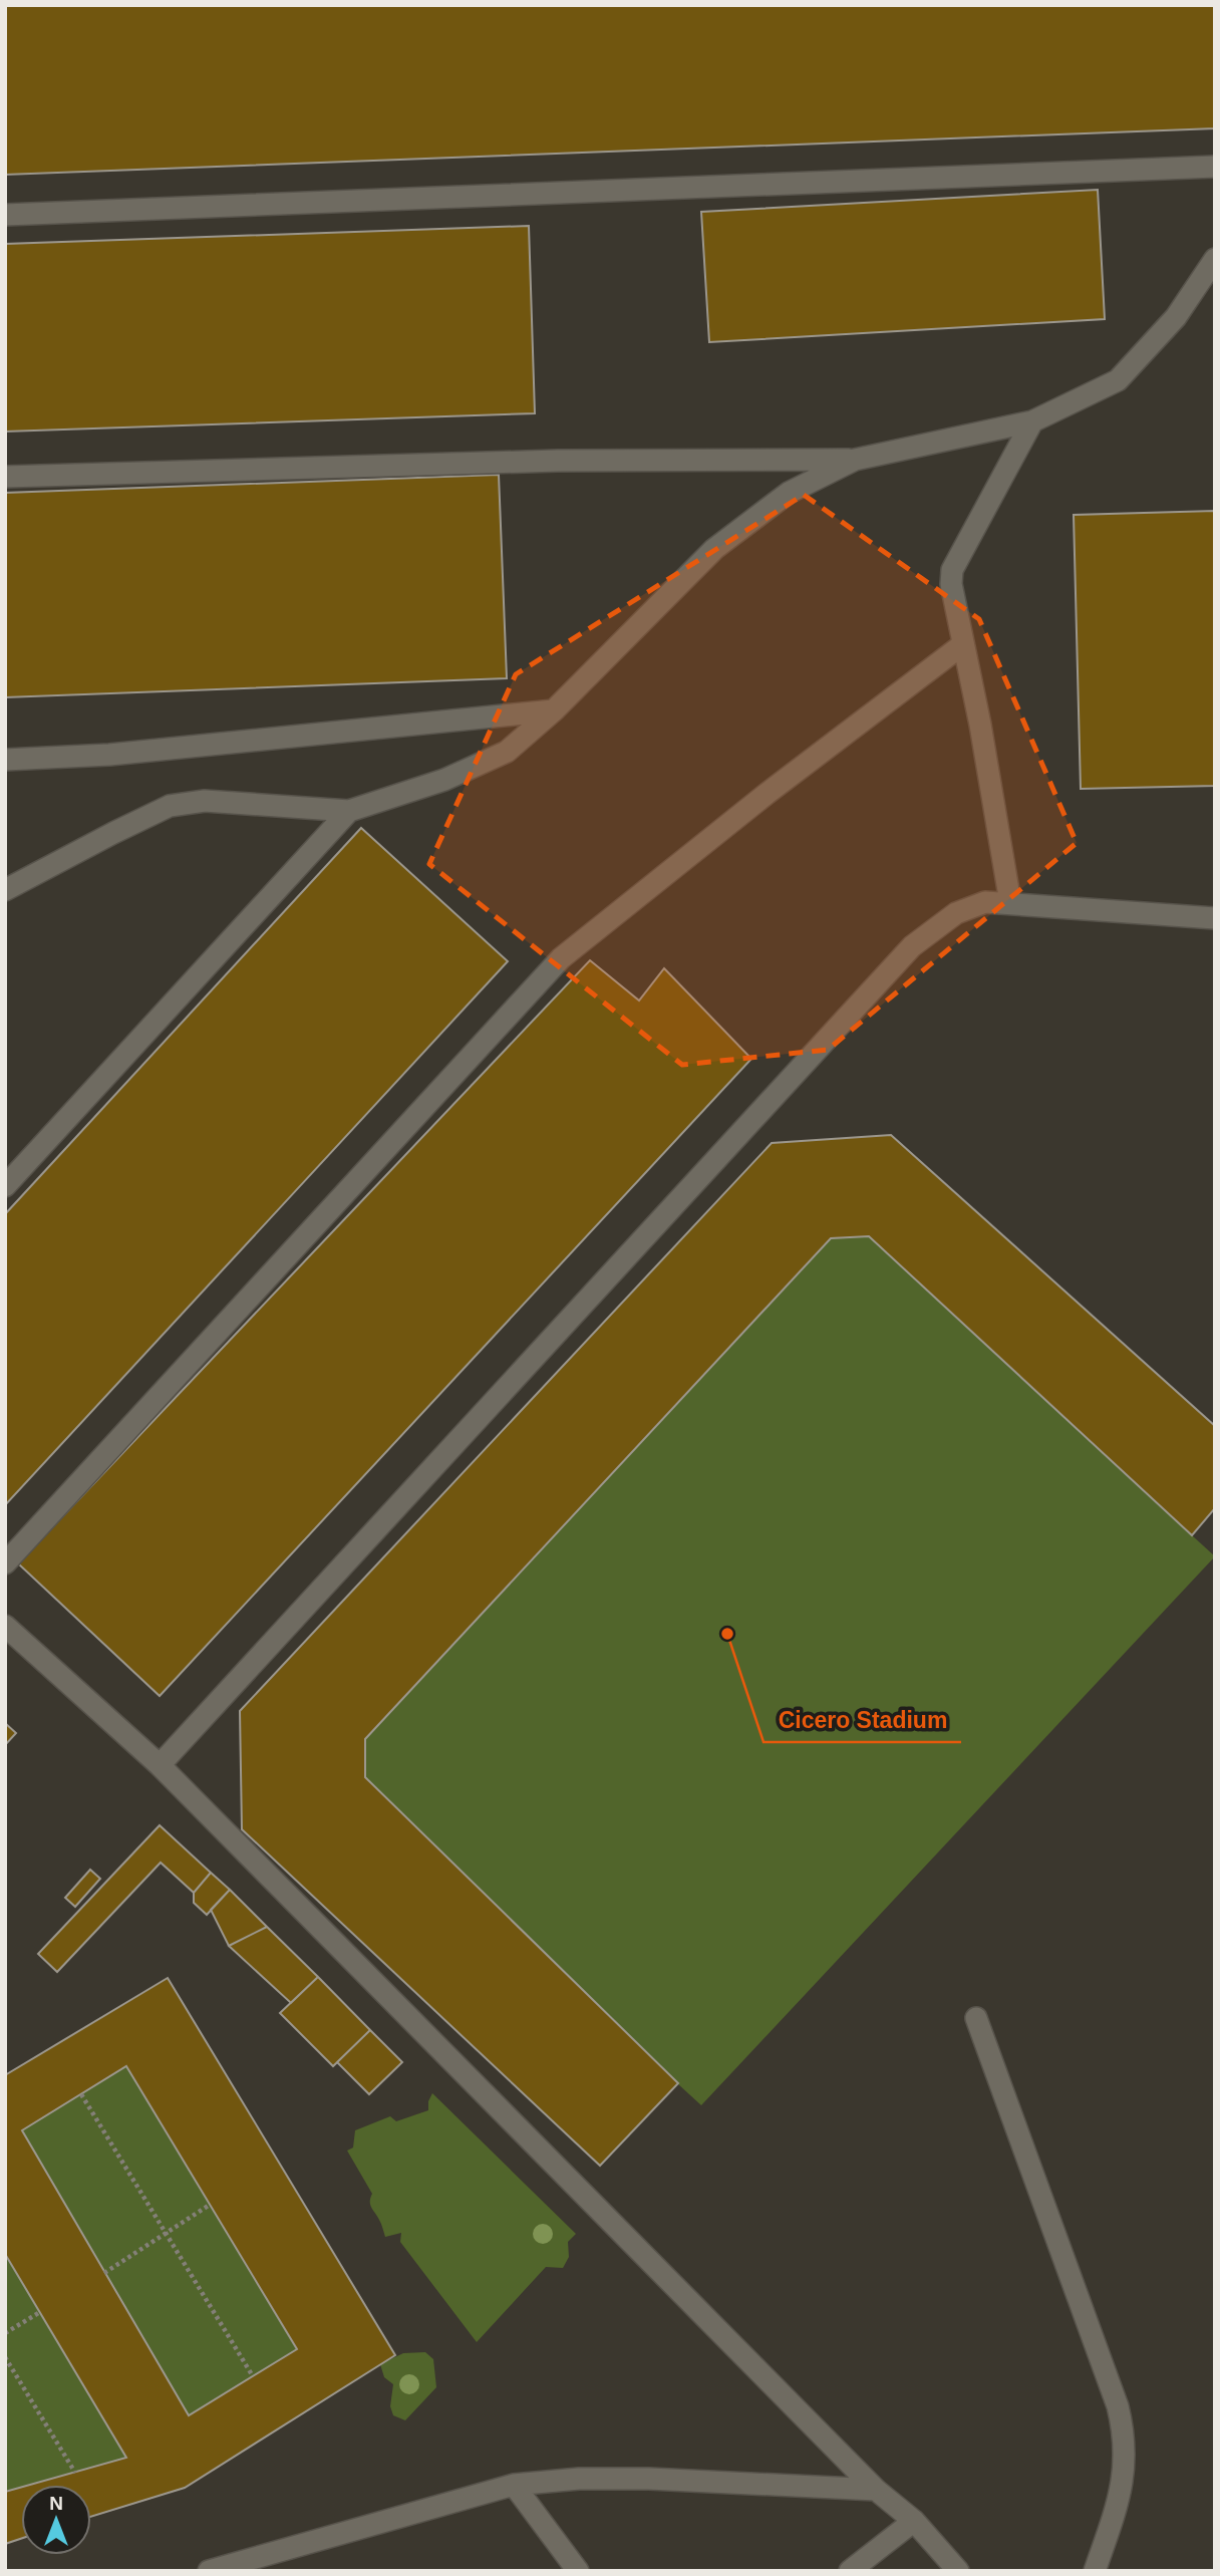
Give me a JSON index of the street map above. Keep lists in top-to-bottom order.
{
  "places": ["Cicero Stadium"],
  "north": "top"
}
